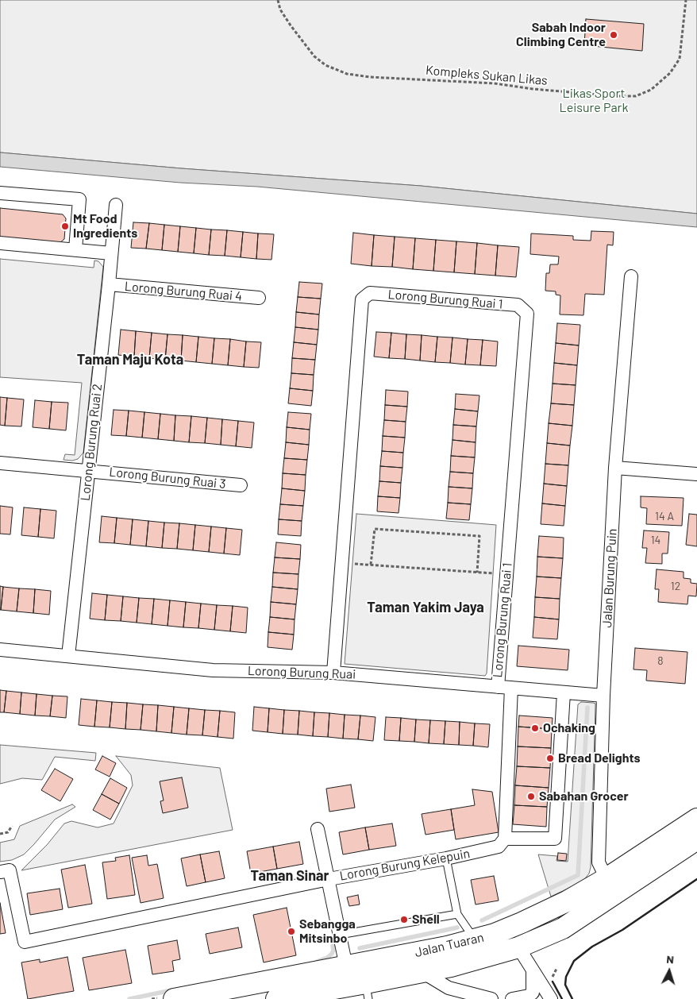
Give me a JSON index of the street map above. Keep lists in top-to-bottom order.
{
  "streets": {
    "main road": ["Jalan Tuaran"],
    "street": [
      "Lorong Burung Ruai 4",
      "Lorong Burung Ruai 1",
      "Lorong Burung Ruai 2",
      "Lorong Burung Ruai 3",
      "Jalan Burung Puin",
      "Lorong Burung Ruai",
      "Lorong Burung Kelepuin"
    ],
    "path": ["Kompleks Sukan Likas"]
  },
  "crossings": [
    ["Lorong Burung Ruai 4", "Lorong Burung Ruai 2"],
    ["Lorong Burung Ruai 1", "Lorong Burung Ruai"],
    ["Lorong Burung Ruai 2", "Lorong Burung Ruai 3"],
    ["Lorong Burung Ruai 2", "Lorong Burung Ruai"],
    ["Jalan Burung Puin", "Lorong Burung Ruai"],
    ["Jalan Burung Puin", "Jalan Tuaran"]
  ],
  "districts": ["Taman Maju Kota", "Taman Yakim Jaya", "Taman Sinar"],
  "parks": ["Likas Sport Leisure Park"],
  "places": [
    "Sabah Indoor Climbing Centre",
    "Mt Food Ingredients",
    "Ochaking",
    "Bread Delights",
    "Sabahan Grocer",
    "Shell",
    "Sebangga Mitsinbo"
  ],
  "house_numbers": [
    "14 A",
    "14",
    "12",
    "8"
  ],
  "north": "top"
}
